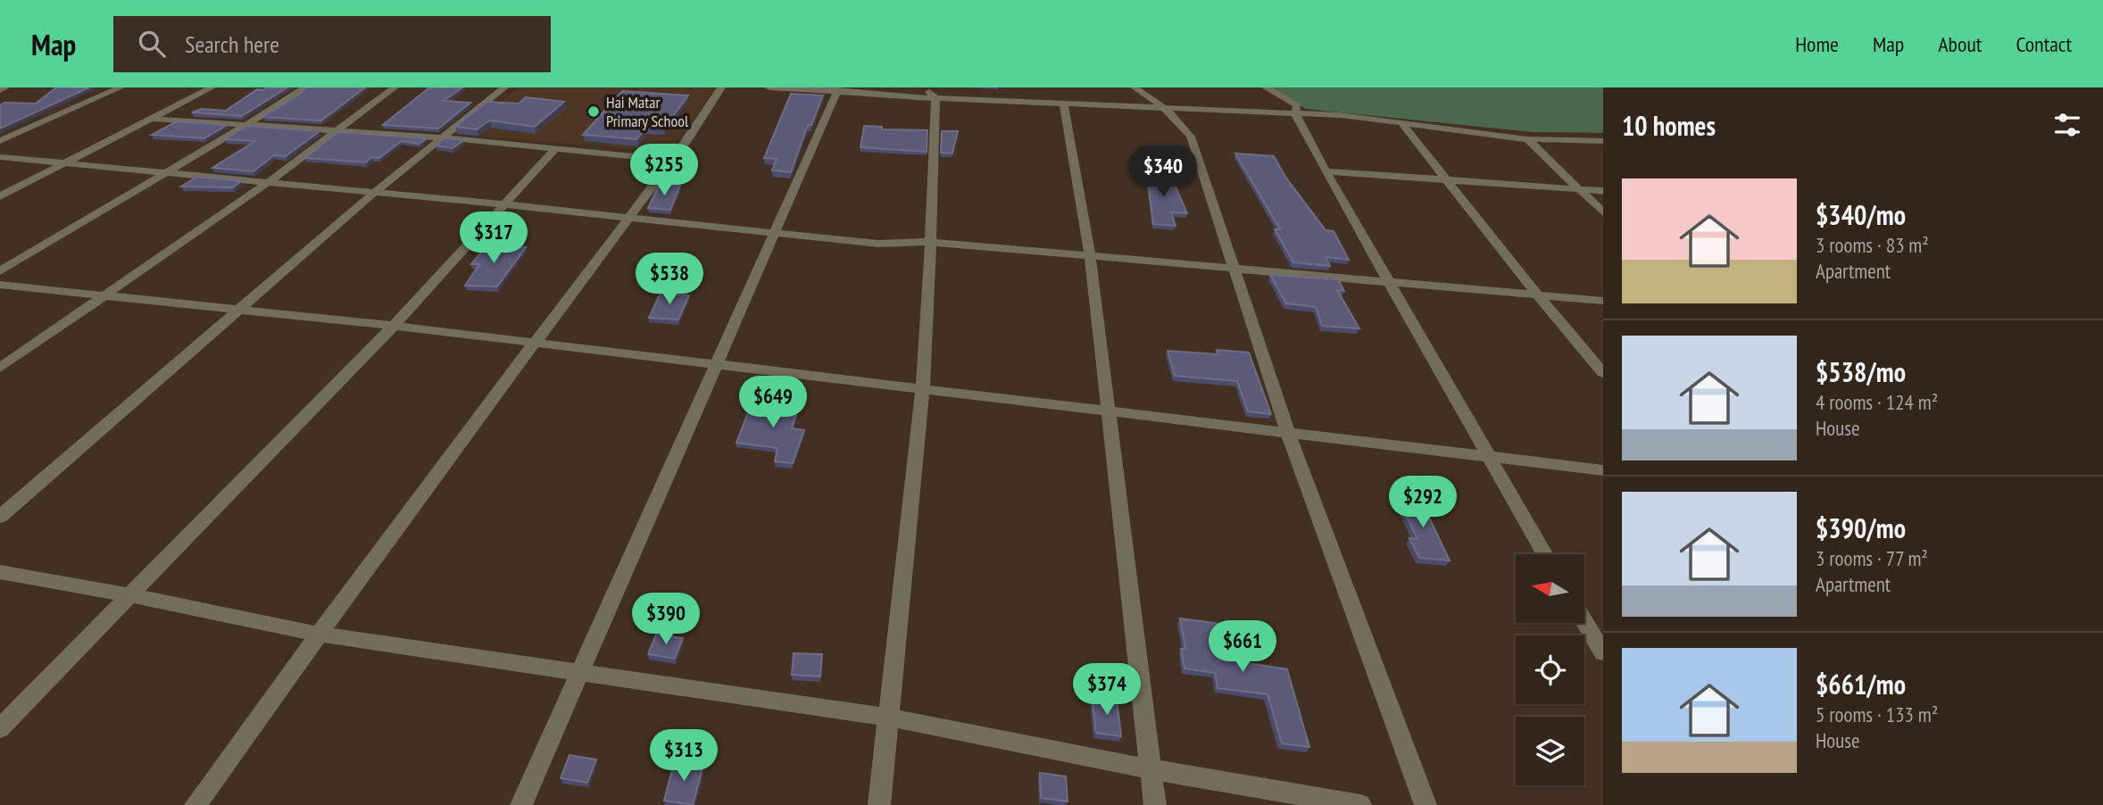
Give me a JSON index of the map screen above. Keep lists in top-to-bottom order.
{
  "places": ["Hai Matar Primary School"],
  "north": "left",
  "page": {
    "header": "Map",
    "search": "Search here",
    "nav": [
      "Home",
      "Map",
      "About",
      "Contact"
    ],
    "heading": "10 homes",
    "price": [
      "$255",
      "$340",
      "$317",
      "$538",
      "$649",
      "$292",
      "$390",
      "$661",
      "$374",
      "$313"
    ],
    "list": [
      {
        "name": "$340/mo",
        "note": "3 rooms · 83 m² · Apartment"
      },
      {
        "name": "$538/mo",
        "note": "4 rooms · 124 m² · House"
      },
      {
        "name": "$390/mo",
        "note": "3 rooms · 77 m² · Apartment"
      },
      {
        "name": "$661/mo",
        "note": "5 rooms · 133 m² · House"
      }
    ]
  }
}
